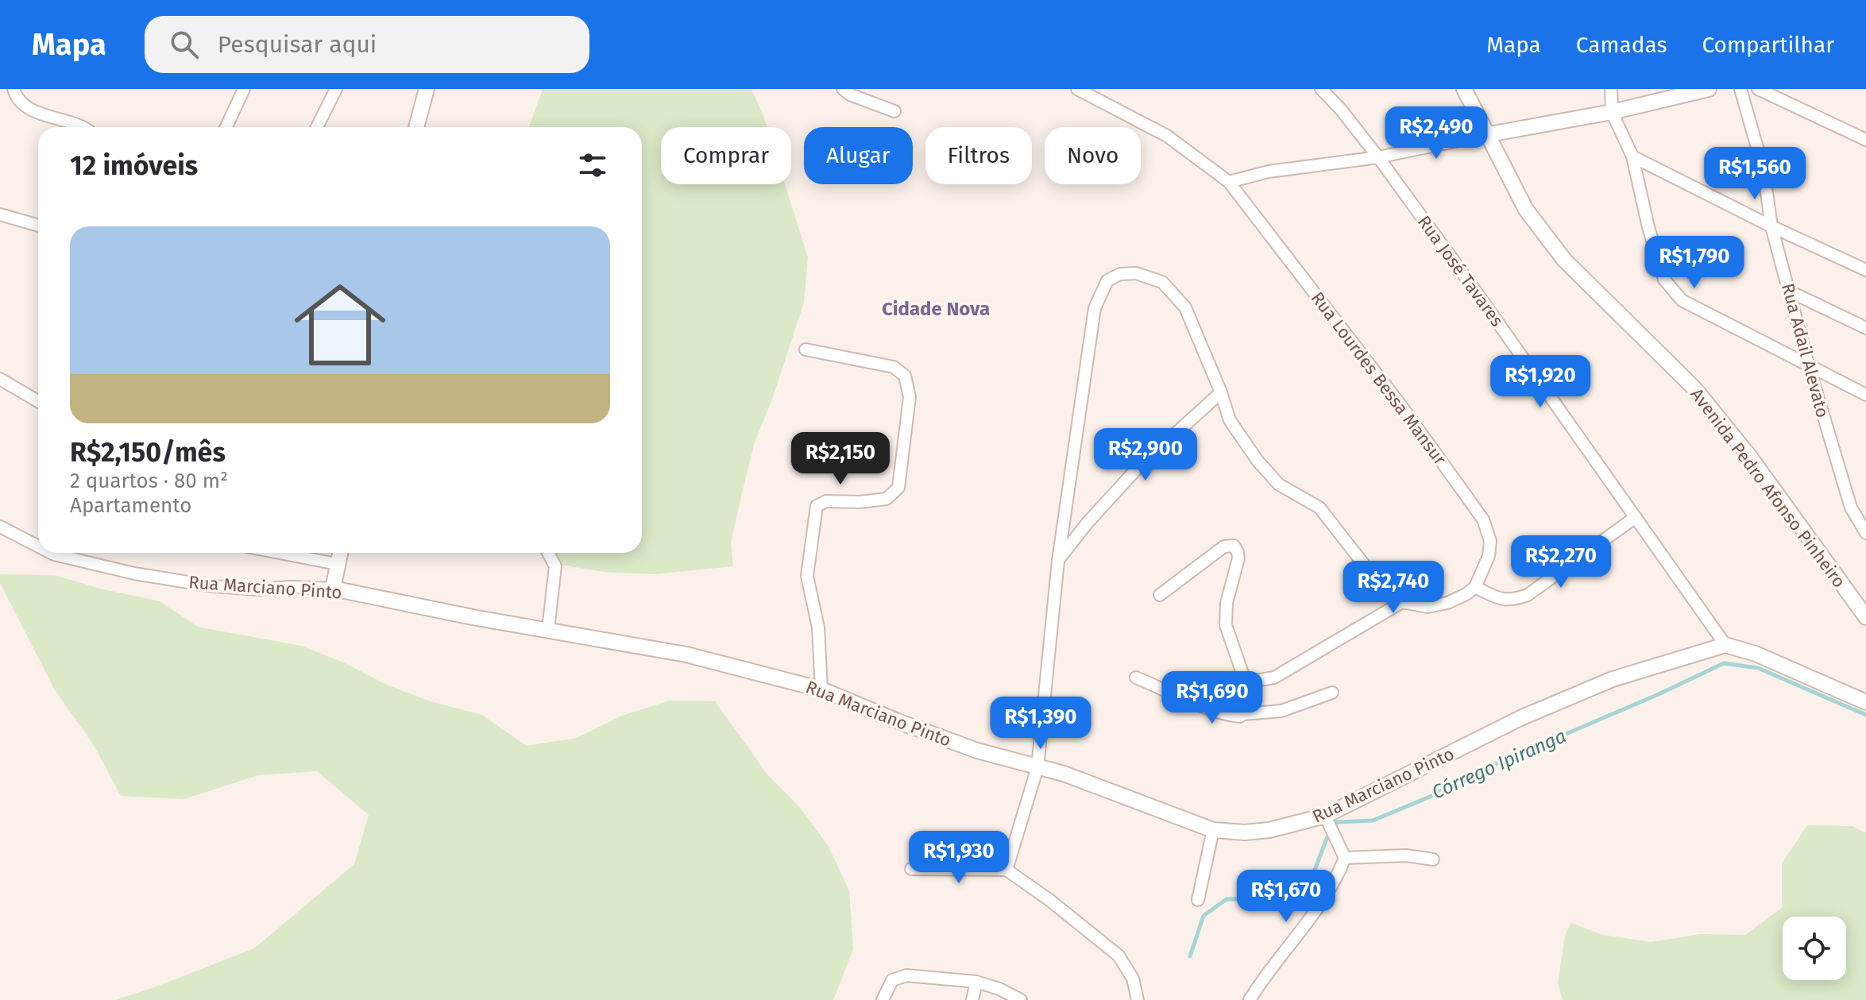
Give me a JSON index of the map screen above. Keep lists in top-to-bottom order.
{
  "streets": {
    "street": [
      "Rua José Tavares",
      "Rua Adail Alevato",
      "Rua Lourdes Bessa Mansur",
      "Avenida Pedro Afonso Pinheiro",
      "Rua Marciano Pinto"
    ]
  },
  "crossings": [
    ["Rua José Tavares", "Rua Marciano Pinto"]
  ],
  "districts": ["Cidade Nova"],
  "water": ["Córrego Ipiranga"],
  "page": {
    "header": "Mapa",
    "search": "Pesquisar aqui",
    "nav": ["Mapa", "Camadas", "Compartilhar"],
    "price": [
      "R$2,490",
      "R$1,560",
      "R$1,790",
      "R$1,920",
      "R$2,900",
      "R$2,150",
      "R$2,270",
      "R$2,740",
      "R$1,690",
      "R$1,390",
      "R$1,930",
      "R$1,670"
    ],
    "chip": [
      "Comprar",
      "Alugar",
      "Filtros",
      "Novo"
    ],
    "heading": "12 imóveis",
    "list": [
      {
        "name": "R$2,150/mês",
        "note": "2 quartos · 80 m² · Apartamento"
      }
    ]
  }
}
